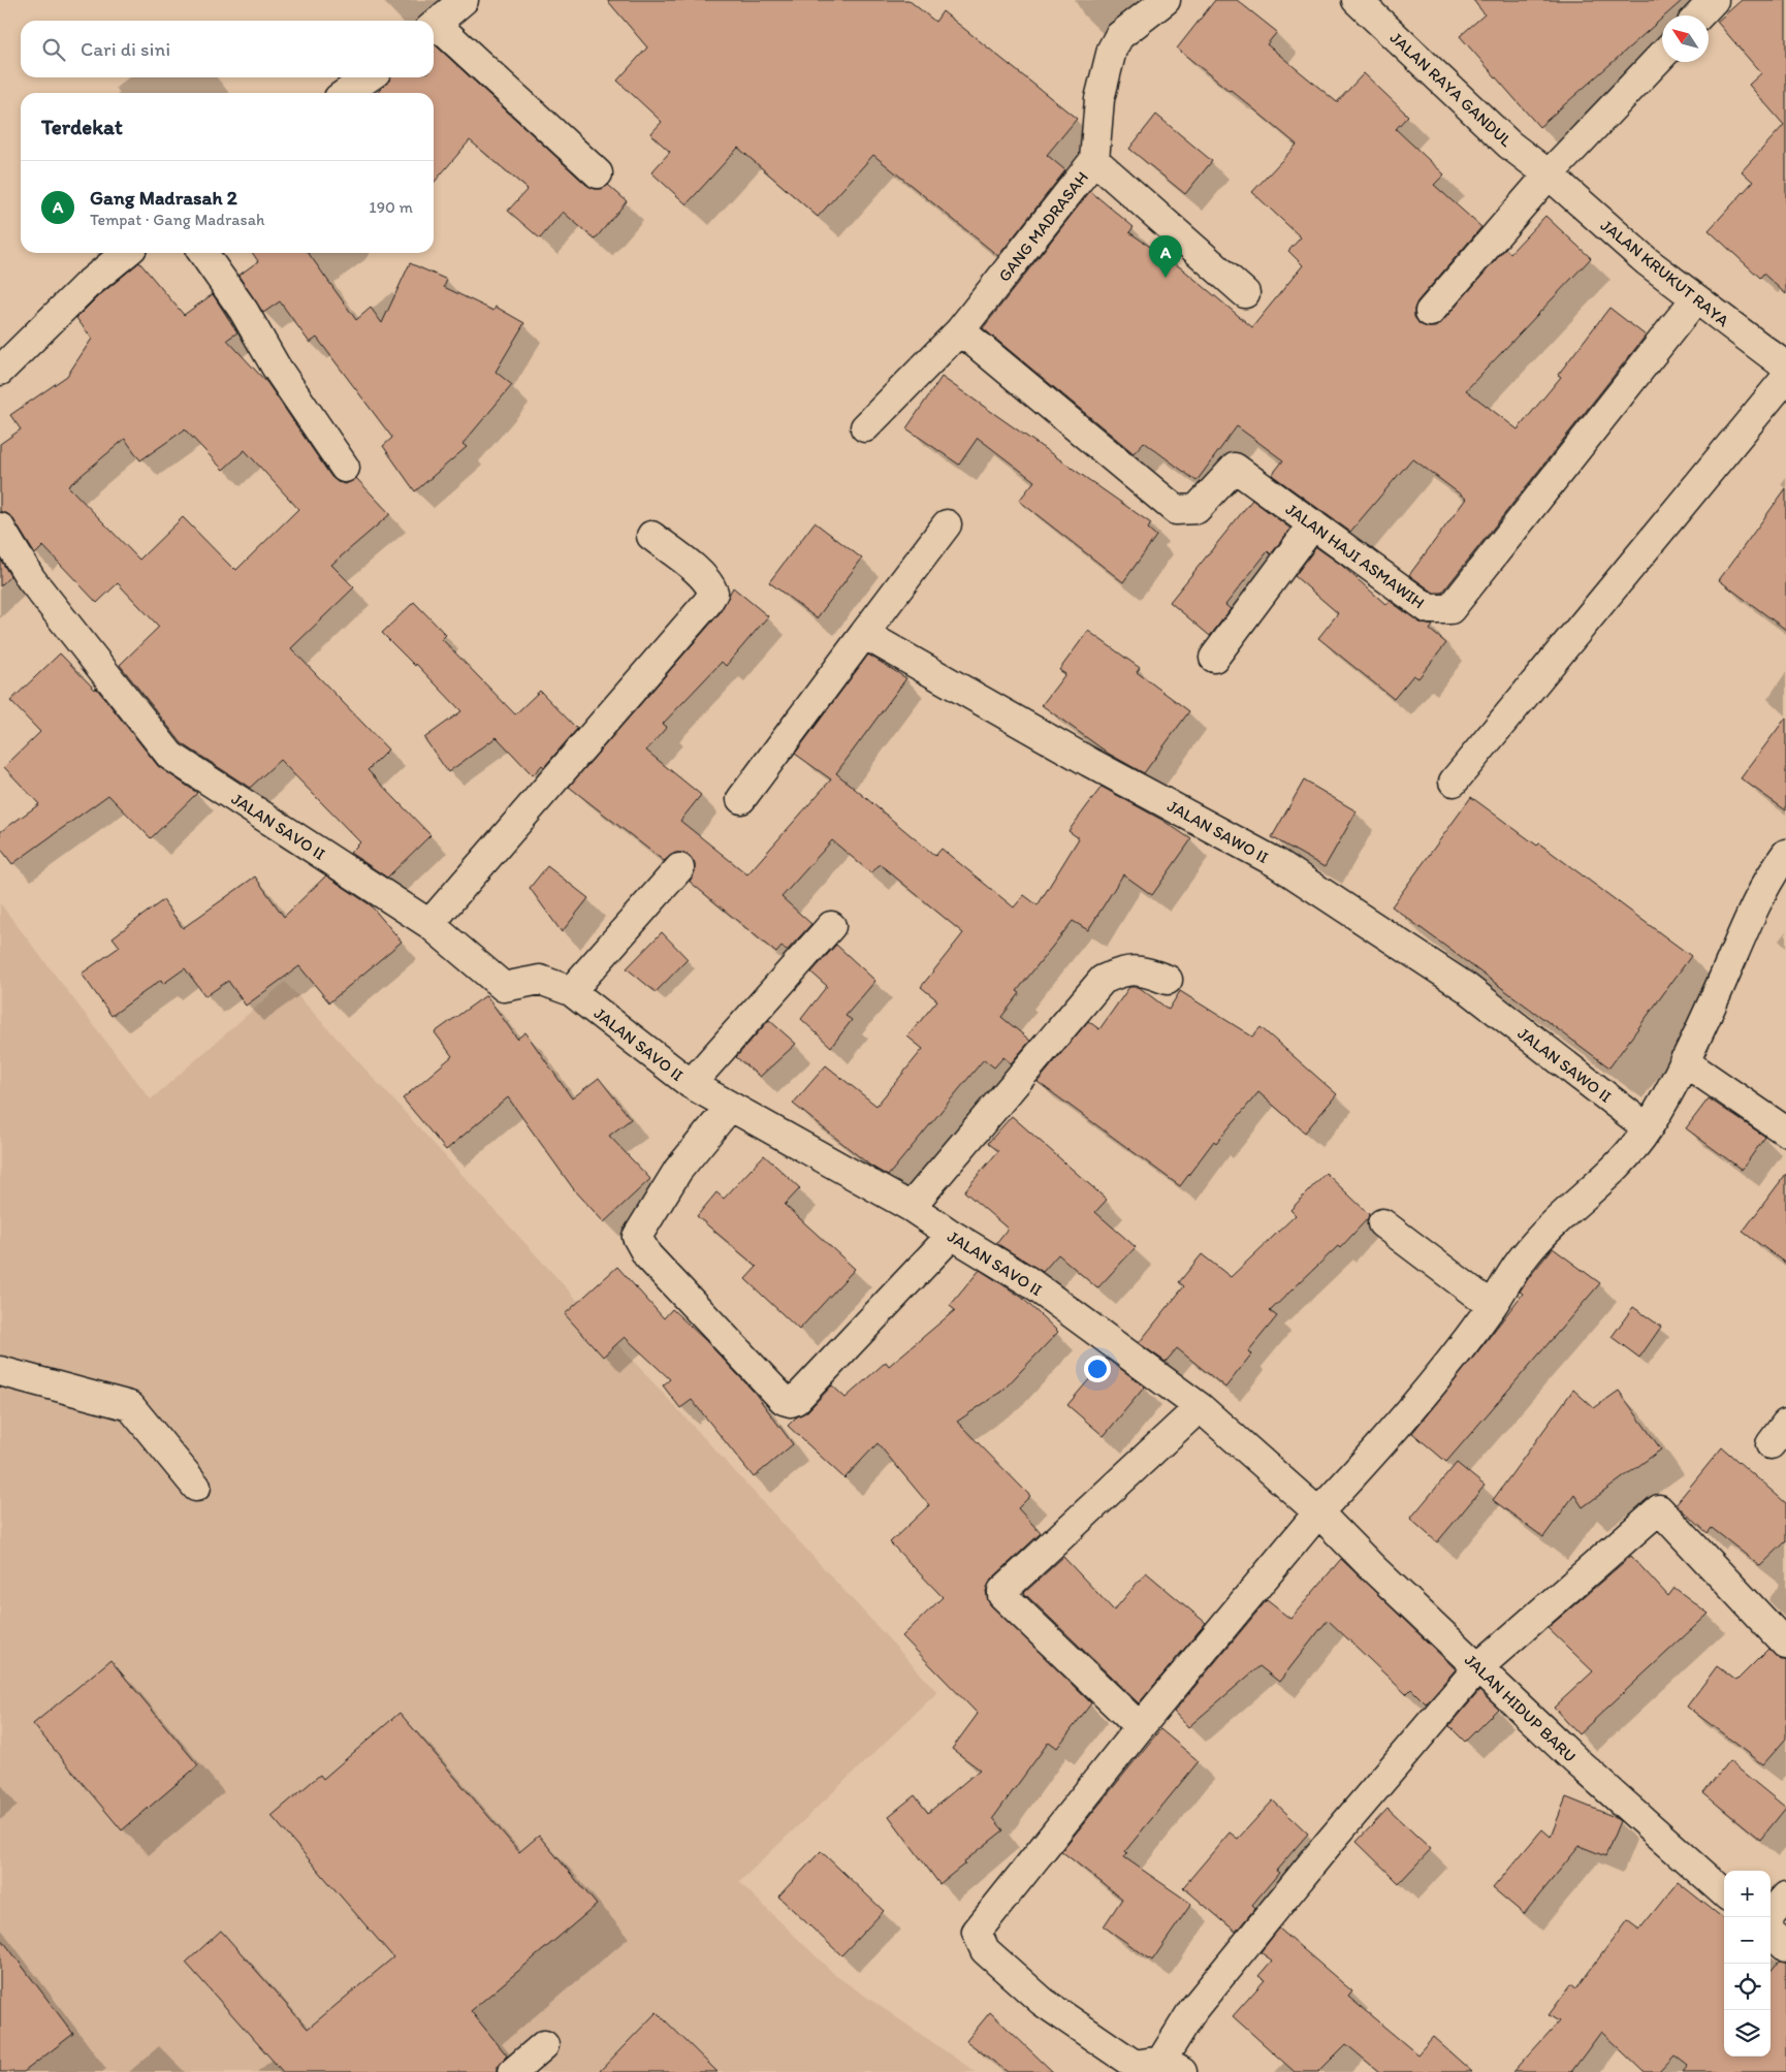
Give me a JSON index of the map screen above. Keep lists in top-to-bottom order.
{
  "streets": {
    "street": [
      "JALAN RAYA GANDUL",
      "GANG MADRASAH",
      "JALAN KRUKUT RAYA",
      "JALAN HAJI ASMAWIH",
      "JALAN SAVO II",
      "JALAN SAWO II",
      "JALAN HIDUP BARU"
    ]
  },
  "crossings": [
    ["JALAN RAYA GANDUL", "JALAN KRUKUT RAYA"],
    ["GANG MADRASAH", "JALAN HAJI ASMAWIH"],
    ["JALAN KRUKUT RAYA", "JALAN HAJI ASMAWIH"],
    ["JALAN SAVO II", "JALAN HIDUP BARU"]
  ],
  "north": "top left",
  "page": {
    "search": "Cari di sini",
    "heading": "Terdekat",
    "list": [
      {
        "mark": "A",
        "name": "Gang Madrasah 2",
        "note": "Tempat · Gang Madrasah",
        "value": "190 m"
      }
    ],
    "pins": "A",
    "map_buttons": ["+", "−"]
  }
}
